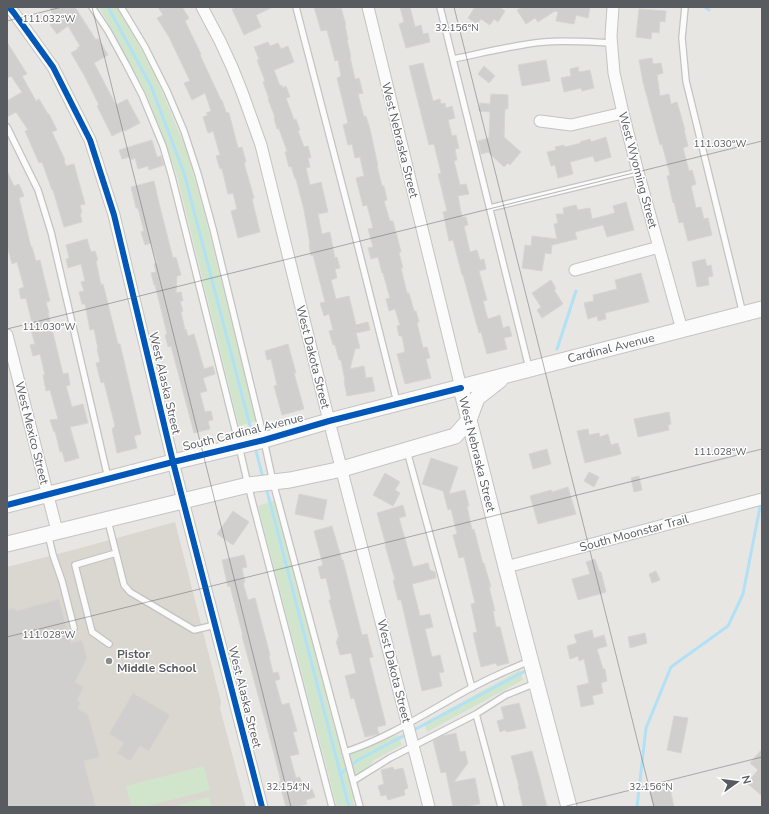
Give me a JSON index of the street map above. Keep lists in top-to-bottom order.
{
  "streets": {
    "main road": ["West Nebraska Street", "Cardinal Avenue", "South Cardinal Avenue"],
    "street": [
      "West Wyoming Street",
      "West Dakota Street",
      "West Alaska Street",
      "West Mexico Street",
      "South Moonstar Trail"
    ]
  },
  "crossings": [
    ["West Nebraska Street", "Cardinal Avenue"],
    ["West Nebraska Street", "South Cardinal Avenue"],
    ["West Nebraska Street", "South Moonstar Trail"],
    ["West Wyoming Street", "Cardinal Avenue"],
    ["Cardinal Avenue", "South Cardinal Avenue"],
    ["West Dakota Street", "South Cardinal Avenue"],
    ["West Alaska Street", "South Cardinal Avenue"],
    ["South Cardinal Avenue", "West Mexico Street"]
  ],
  "places": ["Pistor Middle School"],
  "north": "right",
  "coordinates": [
    "111.032°W",
    "32.156°N",
    "111.030°W",
    "111.028°W",
    "32.154°N"
  ]
}
